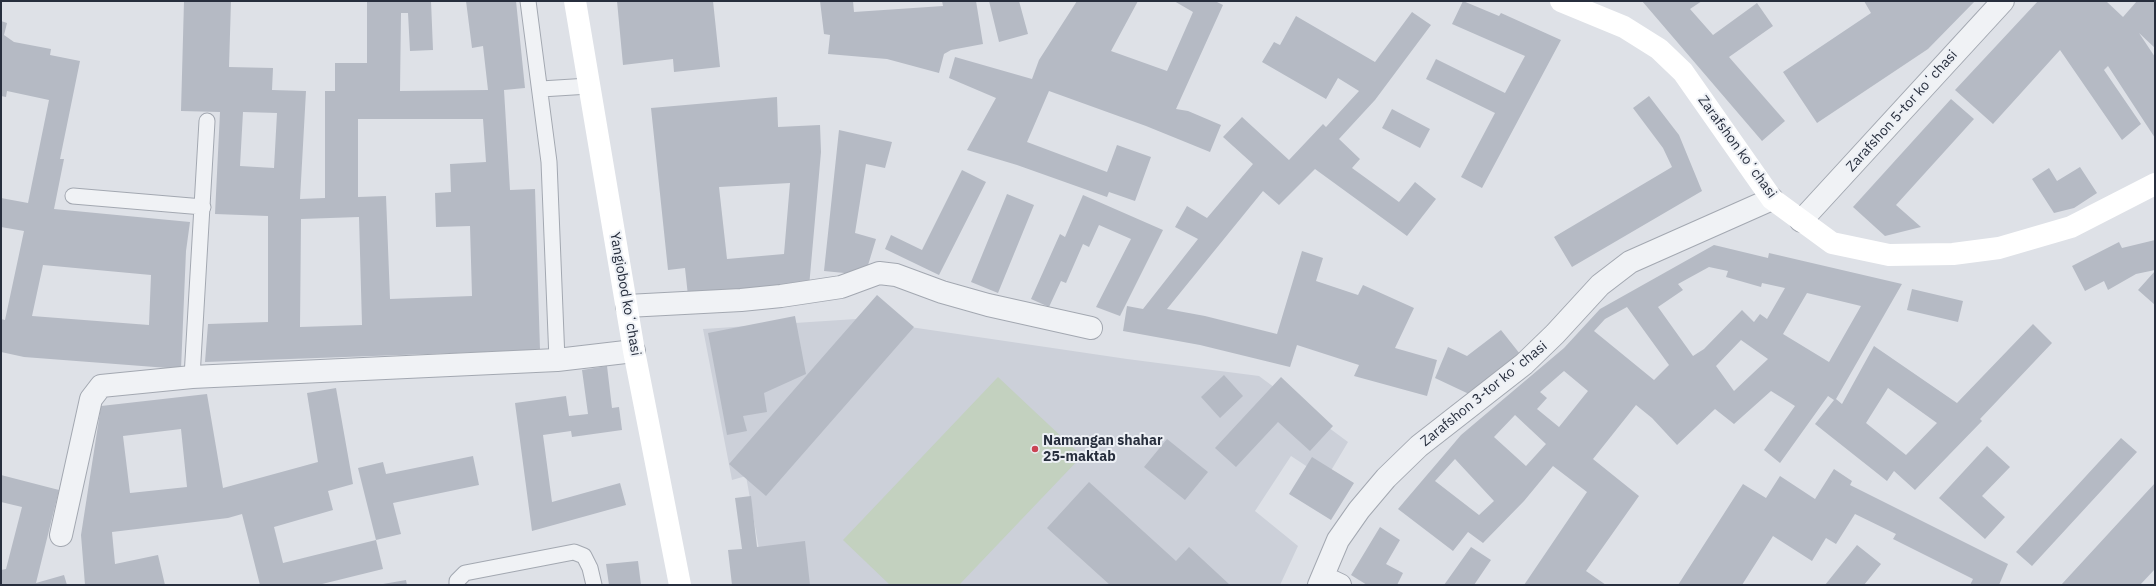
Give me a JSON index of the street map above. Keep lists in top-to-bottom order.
{
  "streets": {
    "street": [
      "Zarafshon 5-tor koʻchasi",
      "Zarafshon koʻchasi",
      "Yangiobod koʻchasi",
      "Zarafshon 3-tor koʻchasi"
    ]
  },
  "crossings": [
    ["Zarafshon 5-tor koʻchasi", "Zarafshon koʻchasi"],
    ["Zarafshon koʻchasi", "Zarafshon 3-tor koʻchasi"]
  ],
  "places": ["Namangan shahar 25-maktab"]
}
